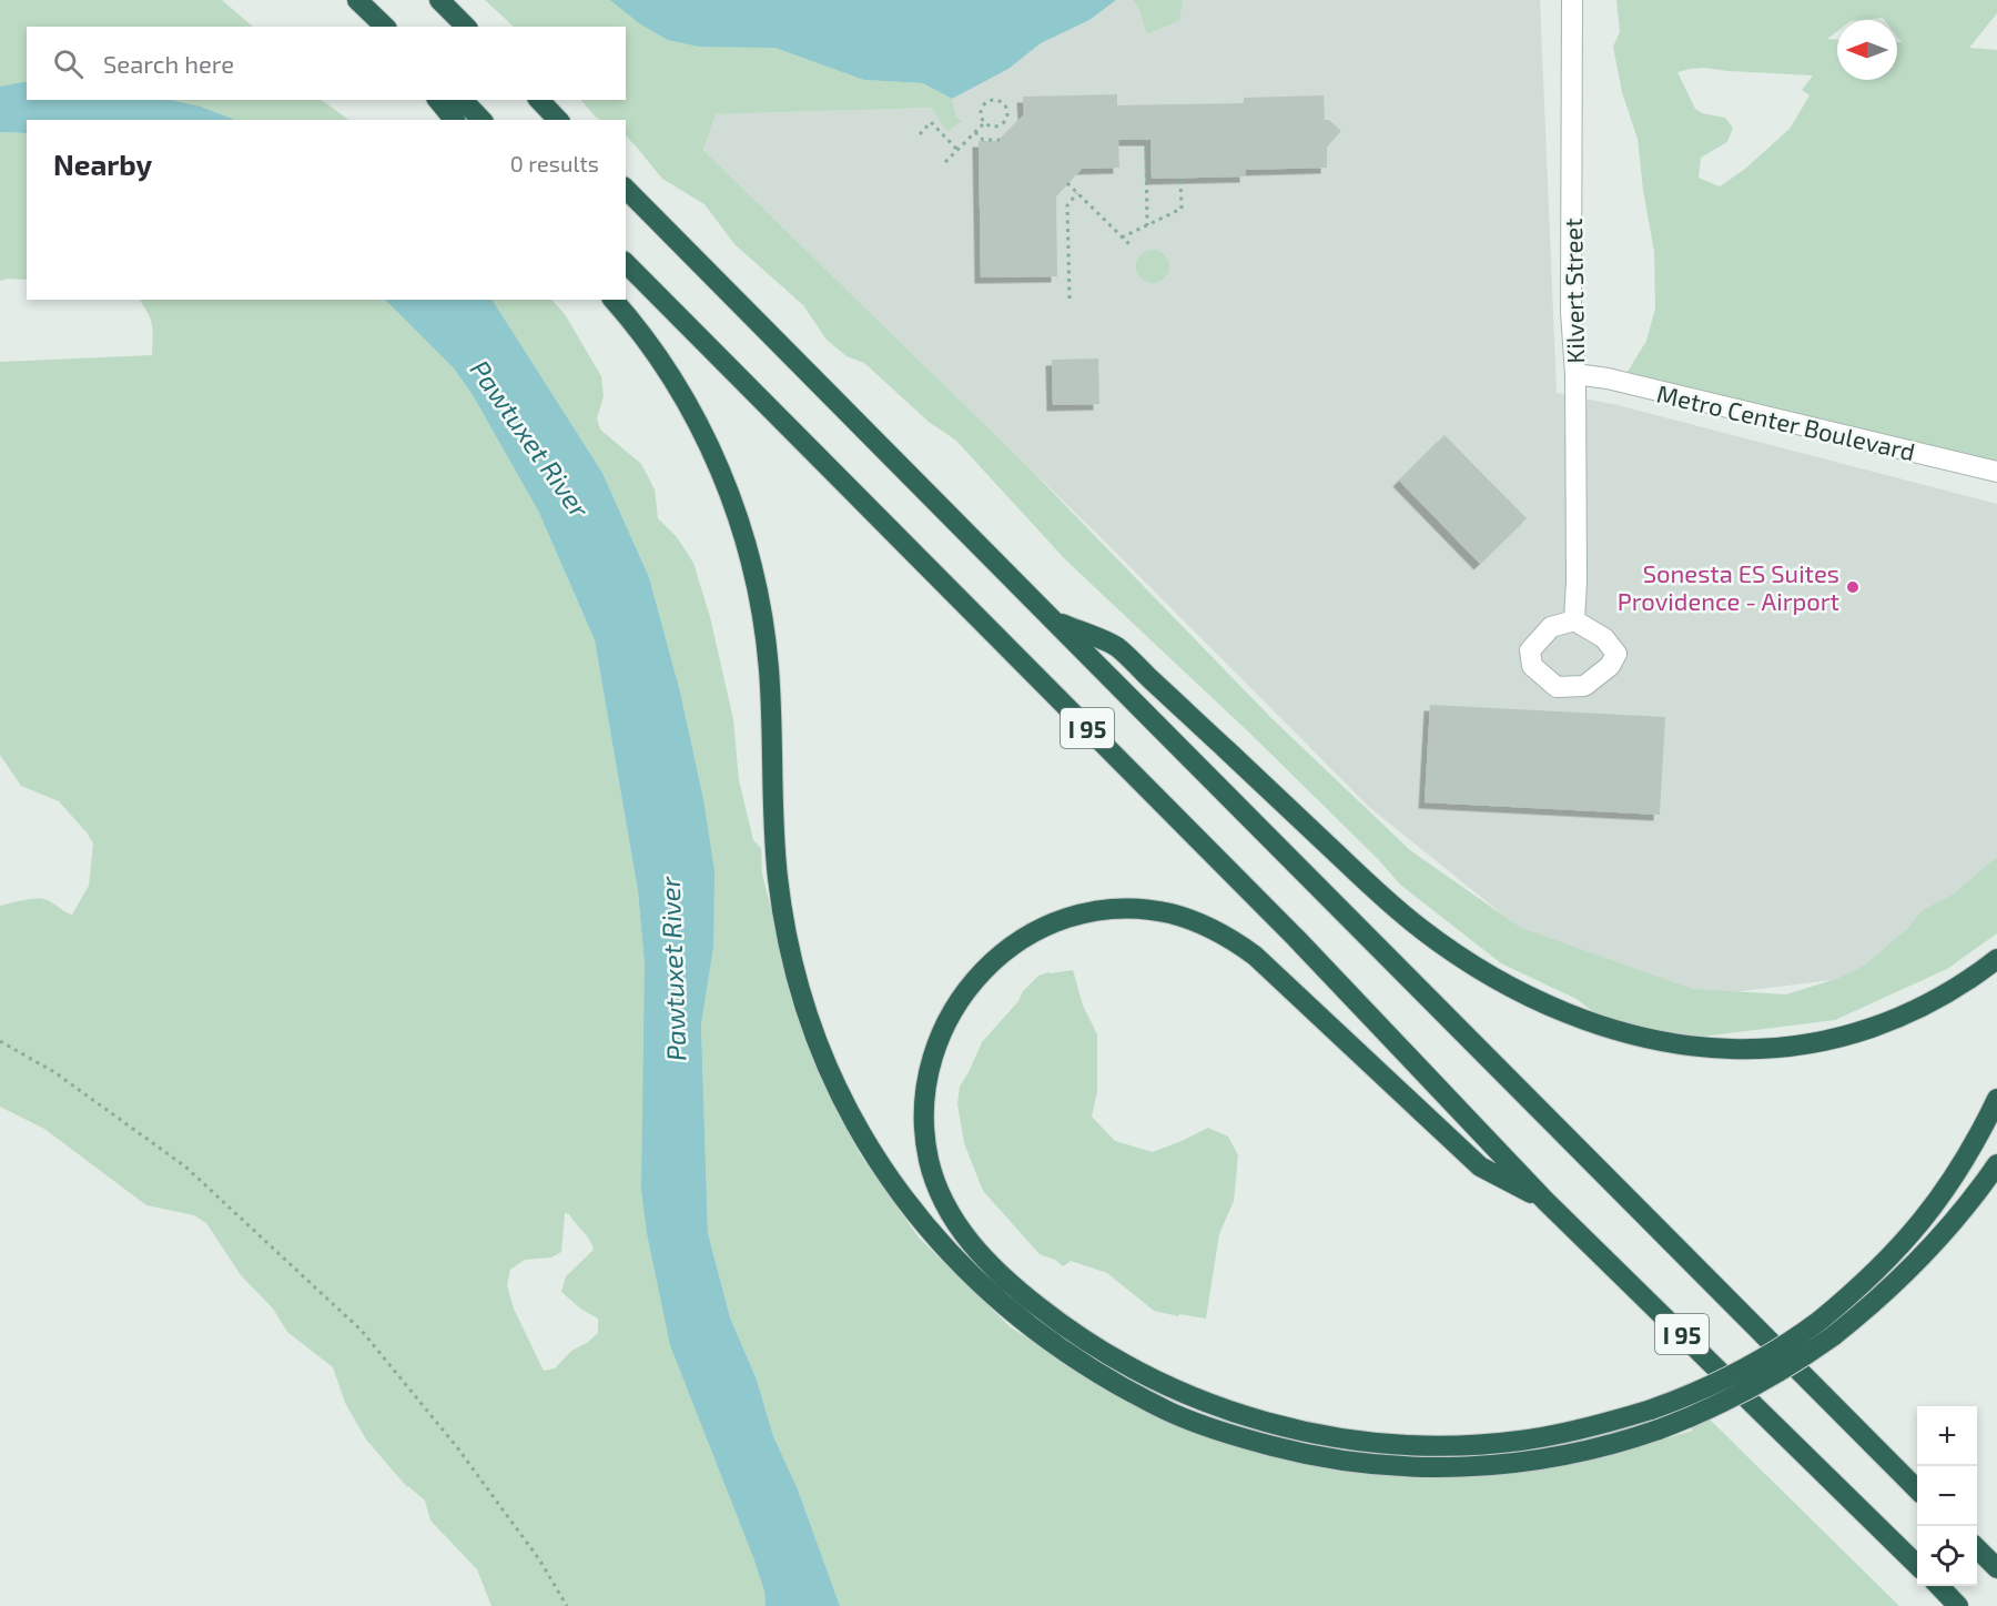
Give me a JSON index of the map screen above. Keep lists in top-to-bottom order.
{
  "streets": {
    "highway": ["I 95"],
    "street": ["Kilvert Street", "Metro Center Boulevard"]
  },
  "crossings": [
    ["Kilvert Street", "Metro Center Boulevard"]
  ],
  "water": ["Pawtuxet River"],
  "places": ["Sonesta ES Suites Providence - Airport"],
  "north": "left",
  "page": {
    "search": "Search here",
    "heading": ["Nearby", "0 results"],
    "map_buttons": ["+", "−"]
  }
}
